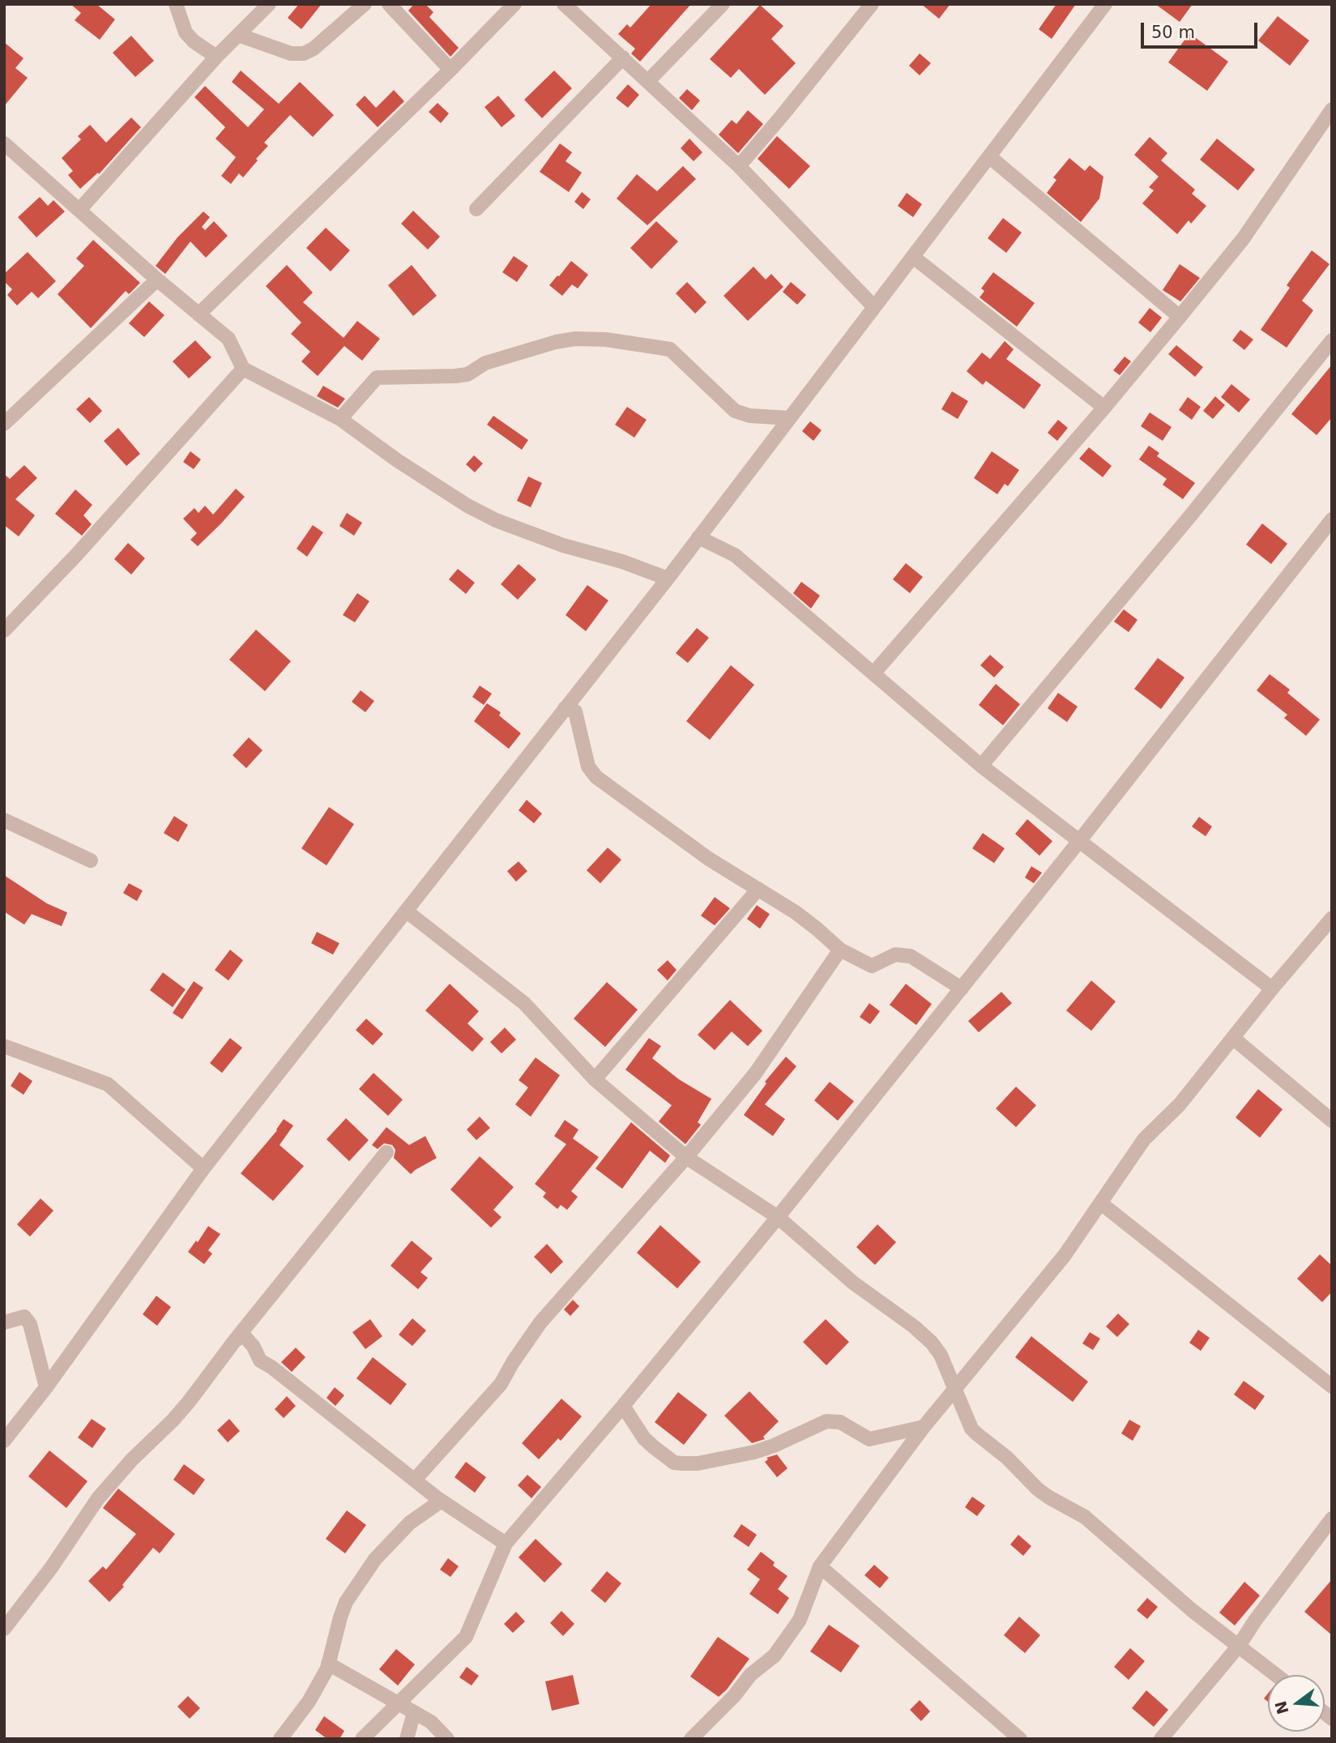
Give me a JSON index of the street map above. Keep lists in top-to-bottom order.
{
  "scale_bar": "50 m",
  "north": "left"
}
